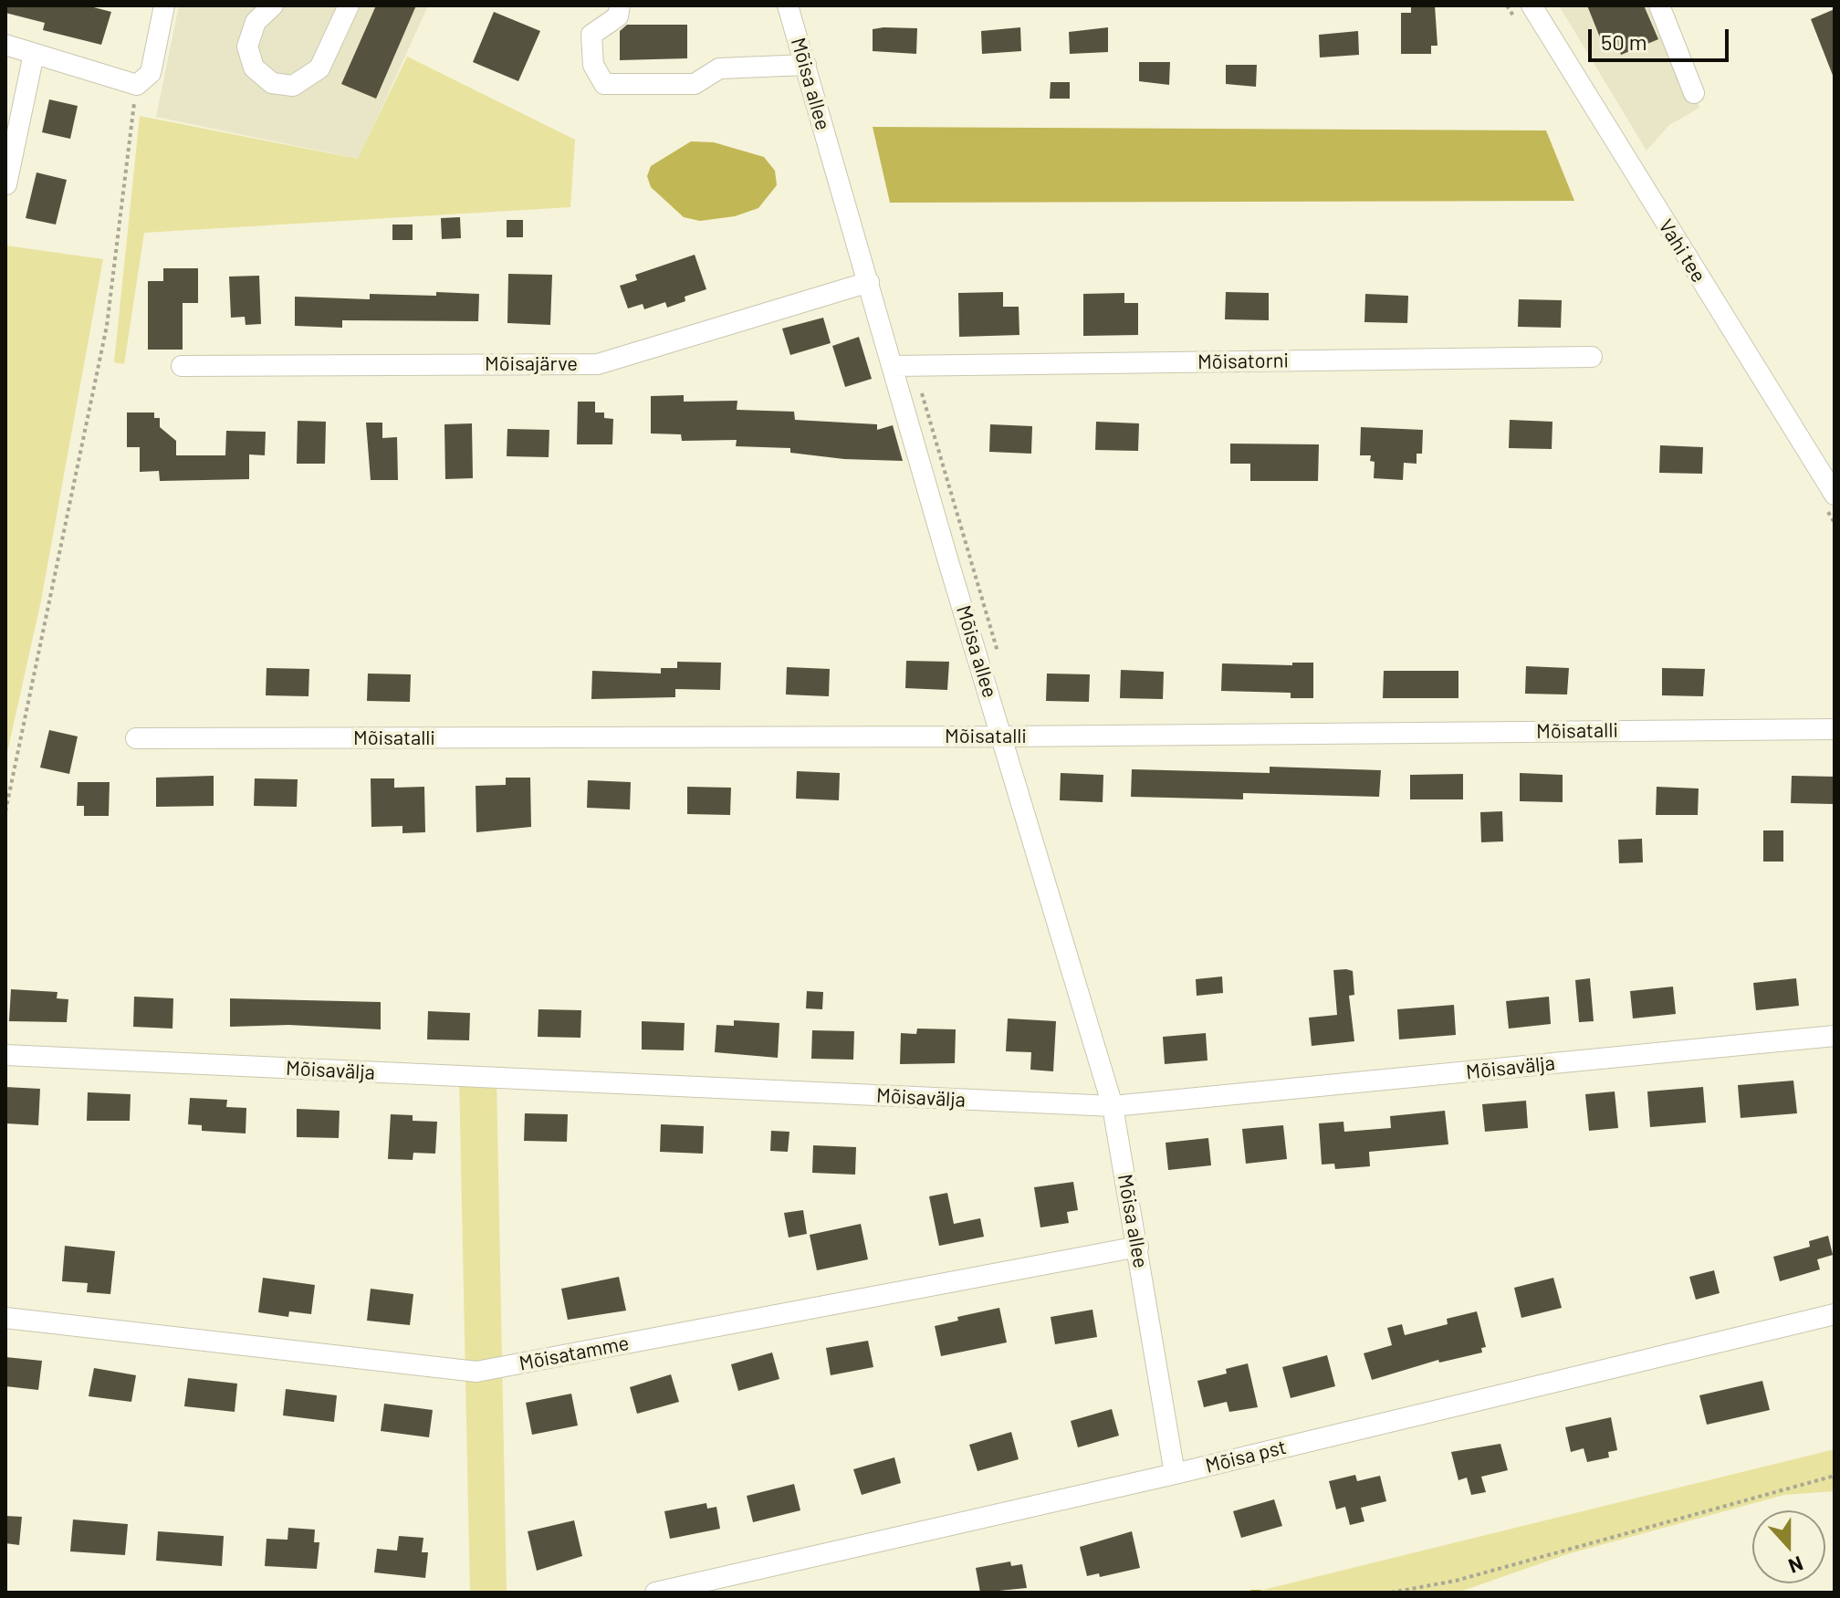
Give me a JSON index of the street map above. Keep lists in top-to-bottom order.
{
  "streets": {
    "street": [
      "Mõisa allee",
      "Vahi tee",
      "Mõisatorni",
      "Mõisajärve",
      "Mõisatalli",
      "Mõisavälja",
      "Mõisatamme",
      "Mõisa pst"
    ]
  },
  "crossings": [
    ["Mõisa allee", "Mõisatorni"],
    ["Mõisa allee", "Mõisajärve"],
    ["Mõisa allee", "Mõisatalli"],
    ["Mõisa allee", "Mõisavälja"],
    ["Mõisa allee", "Mõisatamme"],
    ["Mõisa allee", "Mõisa pst"]
  ],
  "scale_bar": "50 m",
  "north": "bottom"
}
